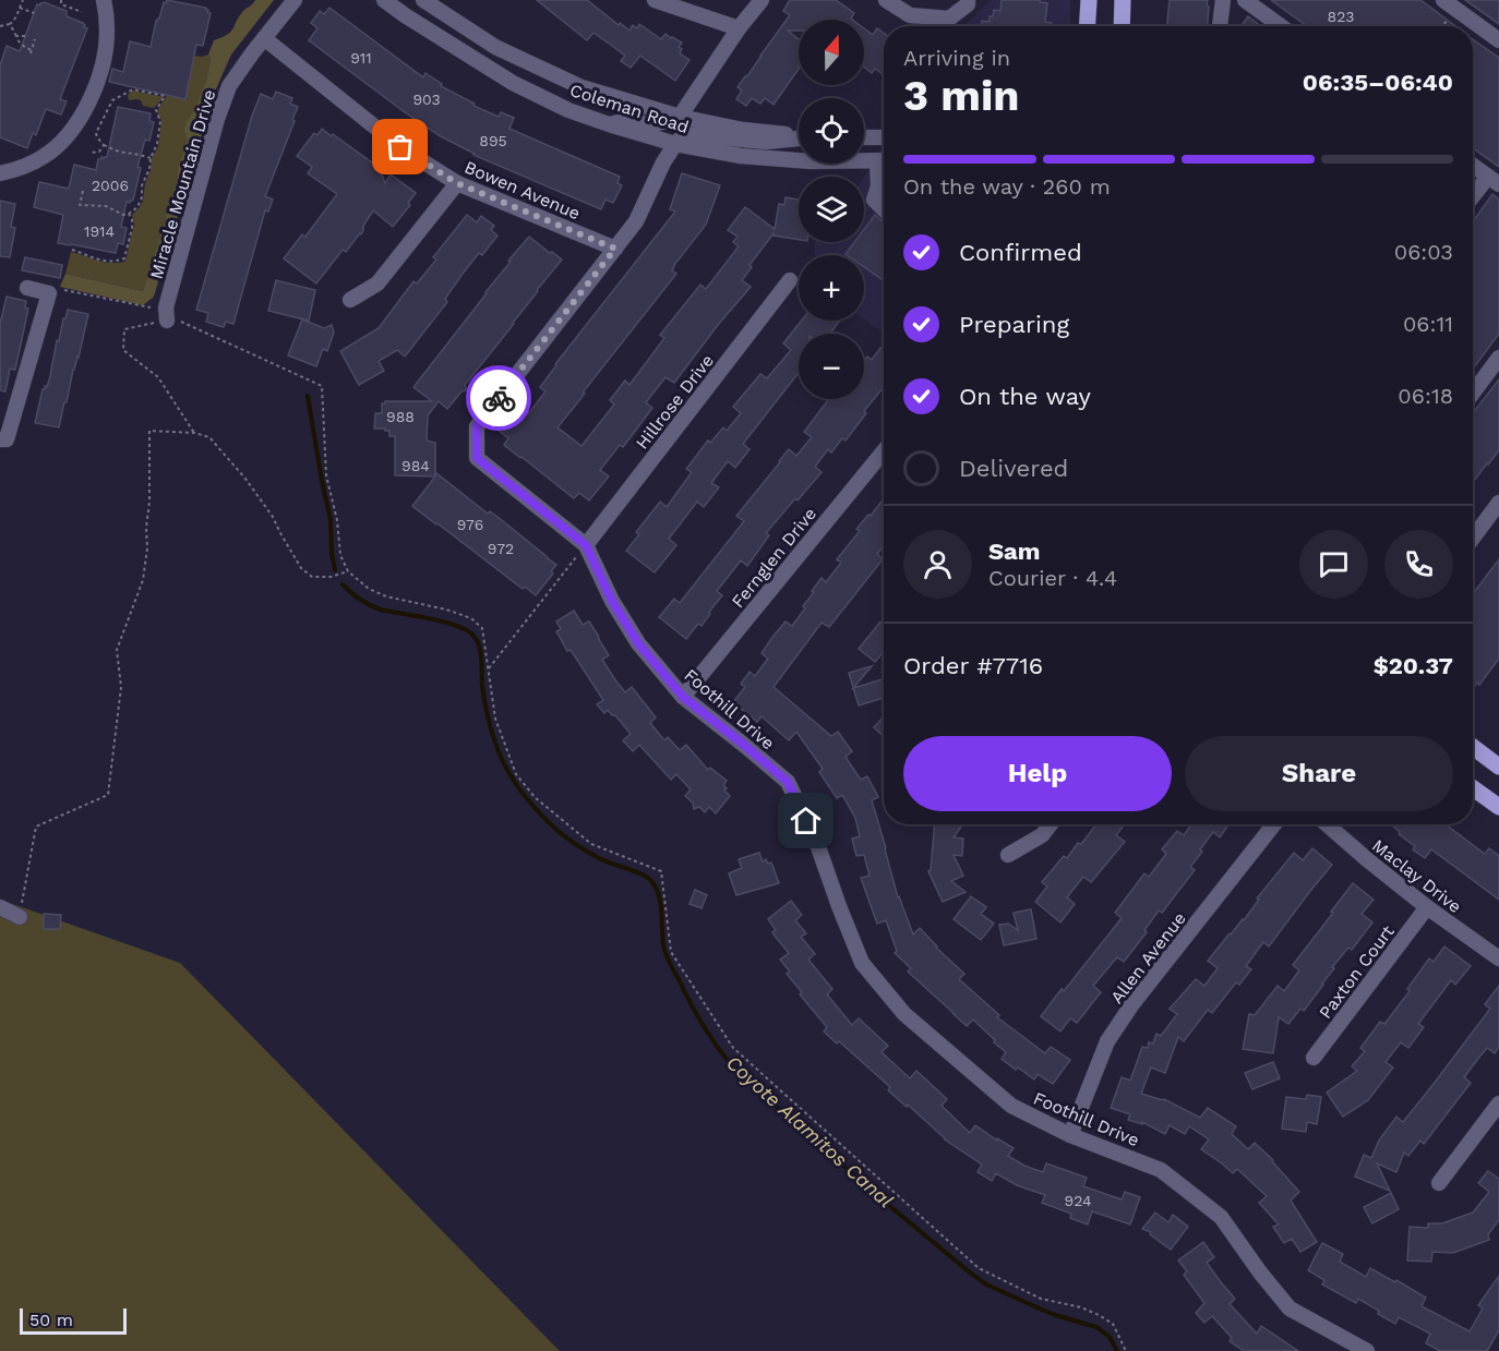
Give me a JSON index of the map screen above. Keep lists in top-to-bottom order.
{
  "streets": {
    "street": [
      "Coleman Road",
      "Miracle Mountain Drive",
      "Bowen Avenue",
      "Hillrose Drive",
      "Fernglen Drive",
      "Foothill Drive",
      "Maclay Drive",
      "Allen Avenue",
      "Paxton Court"
    ]
  },
  "crossings": [
    ["Coleman Road", "Foothill Drive"],
    ["Miracle Mountain Drive", "Bowen Avenue"],
    ["Bowen Avenue", "Foothill Drive"],
    ["Hillrose Drive", "Foothill Drive"],
    ["Fernglen Drive", "Foothill Drive"],
    ["Foothill Drive", "Allen Avenue"],
    ["Maclay Drive", "Paxton Court"]
  ],
  "water": ["Coyote Alamitos Canal"],
  "house_numbers": [
    "823",
    "911",
    "903",
    "895",
    "2006",
    "1914",
    "988",
    "984",
    "976",
    "972",
    "924"
  ],
  "scale_bar": "50 m",
  "north": "top",
  "page": {
    "map_buttons": ["+", "−"],
    "heading": ["3 min", "Arriving in", "06:35–06:40"],
    "panel": [
      "Sam",
      "Courier · 4.4",
      "Order #7716",
      "$20.37"
    ],
    "bar": "On the way · 260 m",
    "list": [
      ["Confirmed", "06:03"],
      ["Preparing", "06:11"],
      ["On the way", "06:18"],
      "Delivered"
    ],
    "buttons": ["Help", "Share"],
    "scale": "50 m"
  }
}
